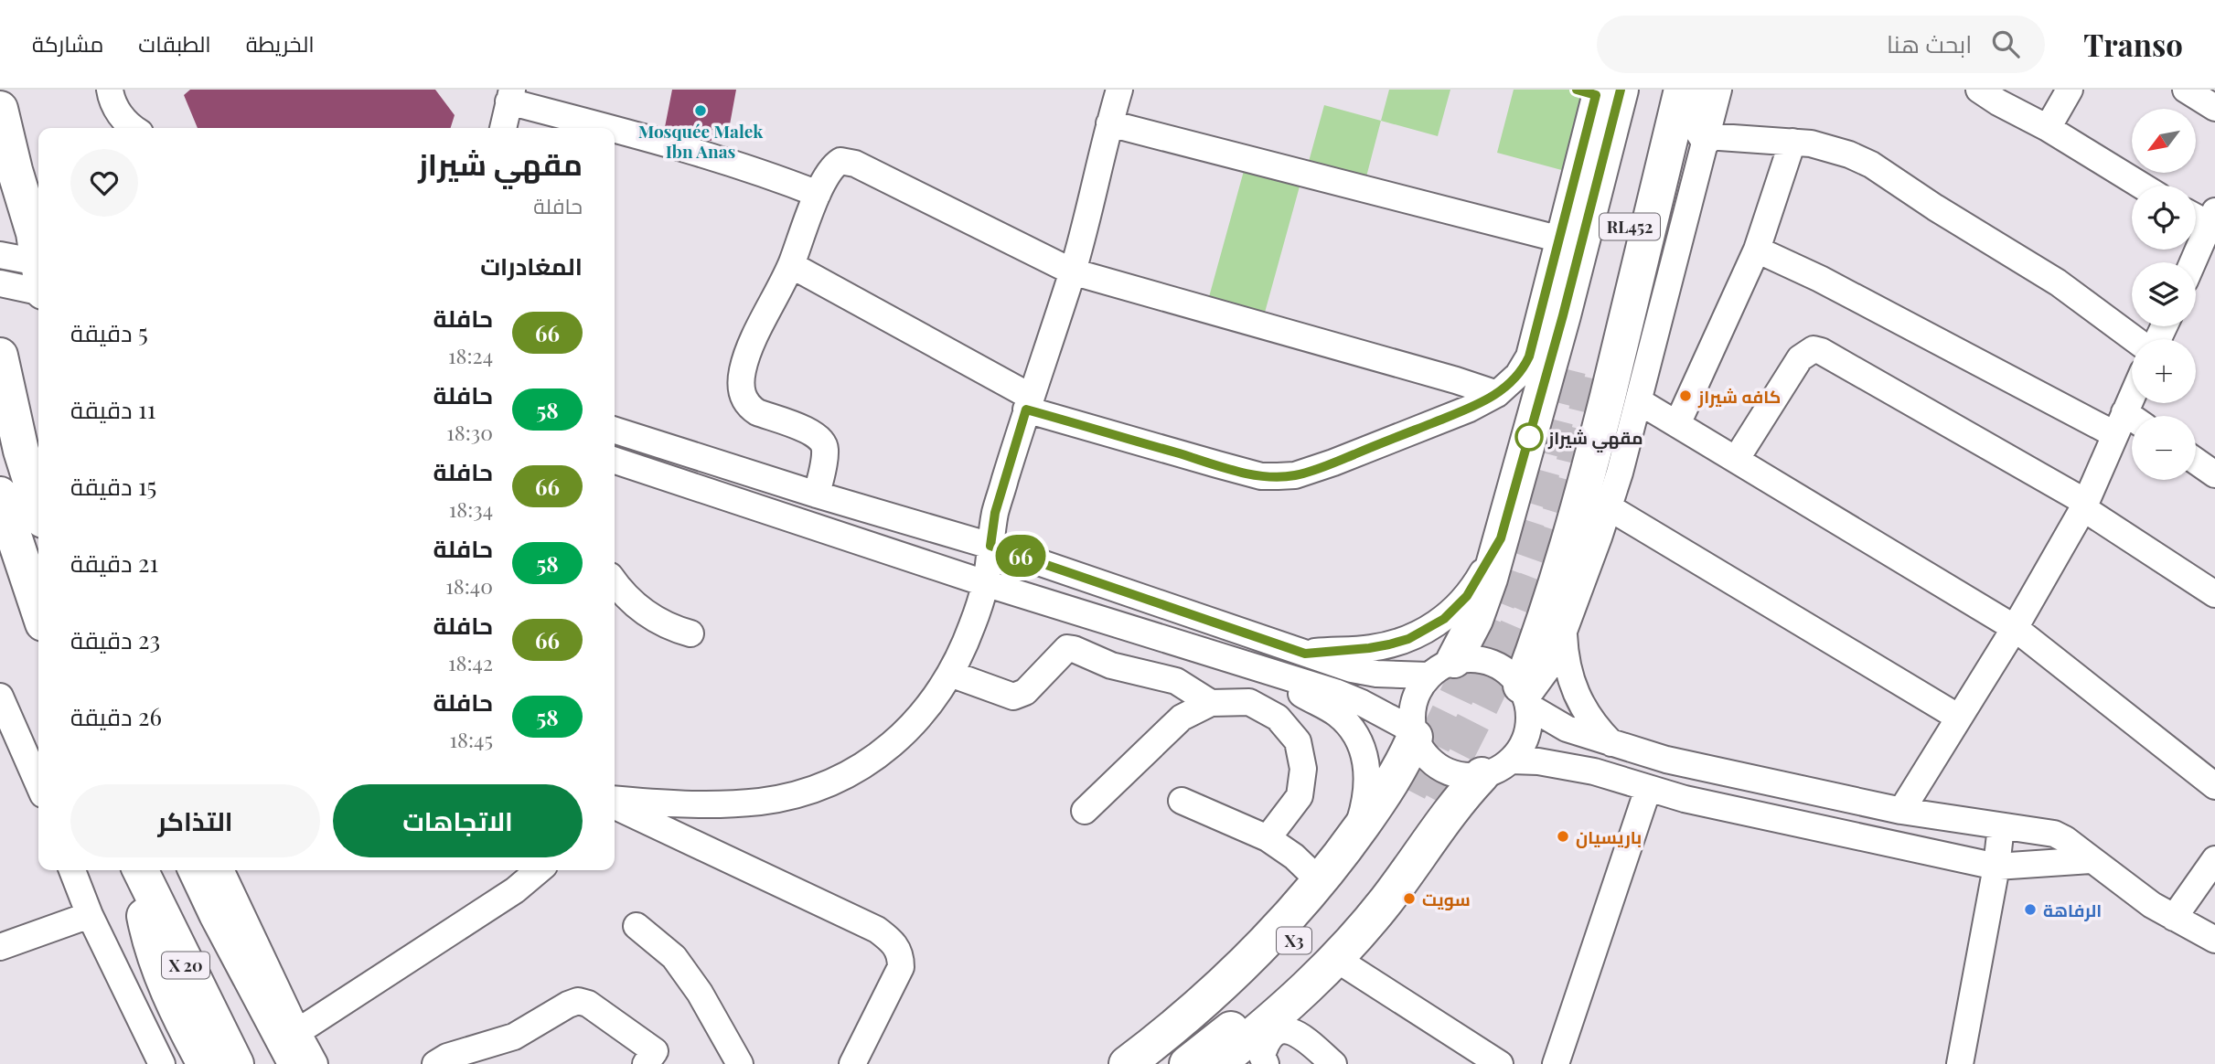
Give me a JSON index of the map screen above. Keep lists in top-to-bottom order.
{
  "streets": {
    "highway": ["RL452", "X3", "X 20"]
  },
  "places": [
    "Mosquée Malek Ibn Anas",
    "کافه شيراز",
    "مقهي شيراز",
    "باريسيان",
    "سويت",
    "الرفاهة"
  ],
  "lines": ["bus line 66"],
  "north": "bottom left",
  "page": {
    "header": "Transo",
    "search": "ابحث هنا",
    "nav": ["الخريطة", "الطبقات", "مشاركة"],
    "on_map": "66",
    "map_buttons": ["+", "−"],
    "heading": [
      ["مقهي شيراز", "حافلة"],
      "المغادرات"
    ],
    "list": [
      {
        "mark": "66",
        "name": "حافلة",
        "note": "18:24",
        "value": "5 دقيقة"
      },
      {
        "mark": "58",
        "name": "حافلة",
        "note": "18:30",
        "value": "11 دقيقة"
      },
      {
        "mark": "66",
        "name": "حافلة",
        "note": "18:34",
        "value": "15 دقيقة"
      },
      {
        "mark": "58",
        "name": "حافلة",
        "note": "18:40",
        "value": "21 دقيقة"
      },
      {
        "mark": "66",
        "name": "حافلة",
        "note": "18:42",
        "value": "23 دقيقة"
      },
      {
        "mark": "58",
        "name": "حافلة",
        "note": "18:45",
        "value": "26 دقيقة"
      }
    ],
    "buttons": ["الاتجاهات", "التذاكر"]
  }
}
